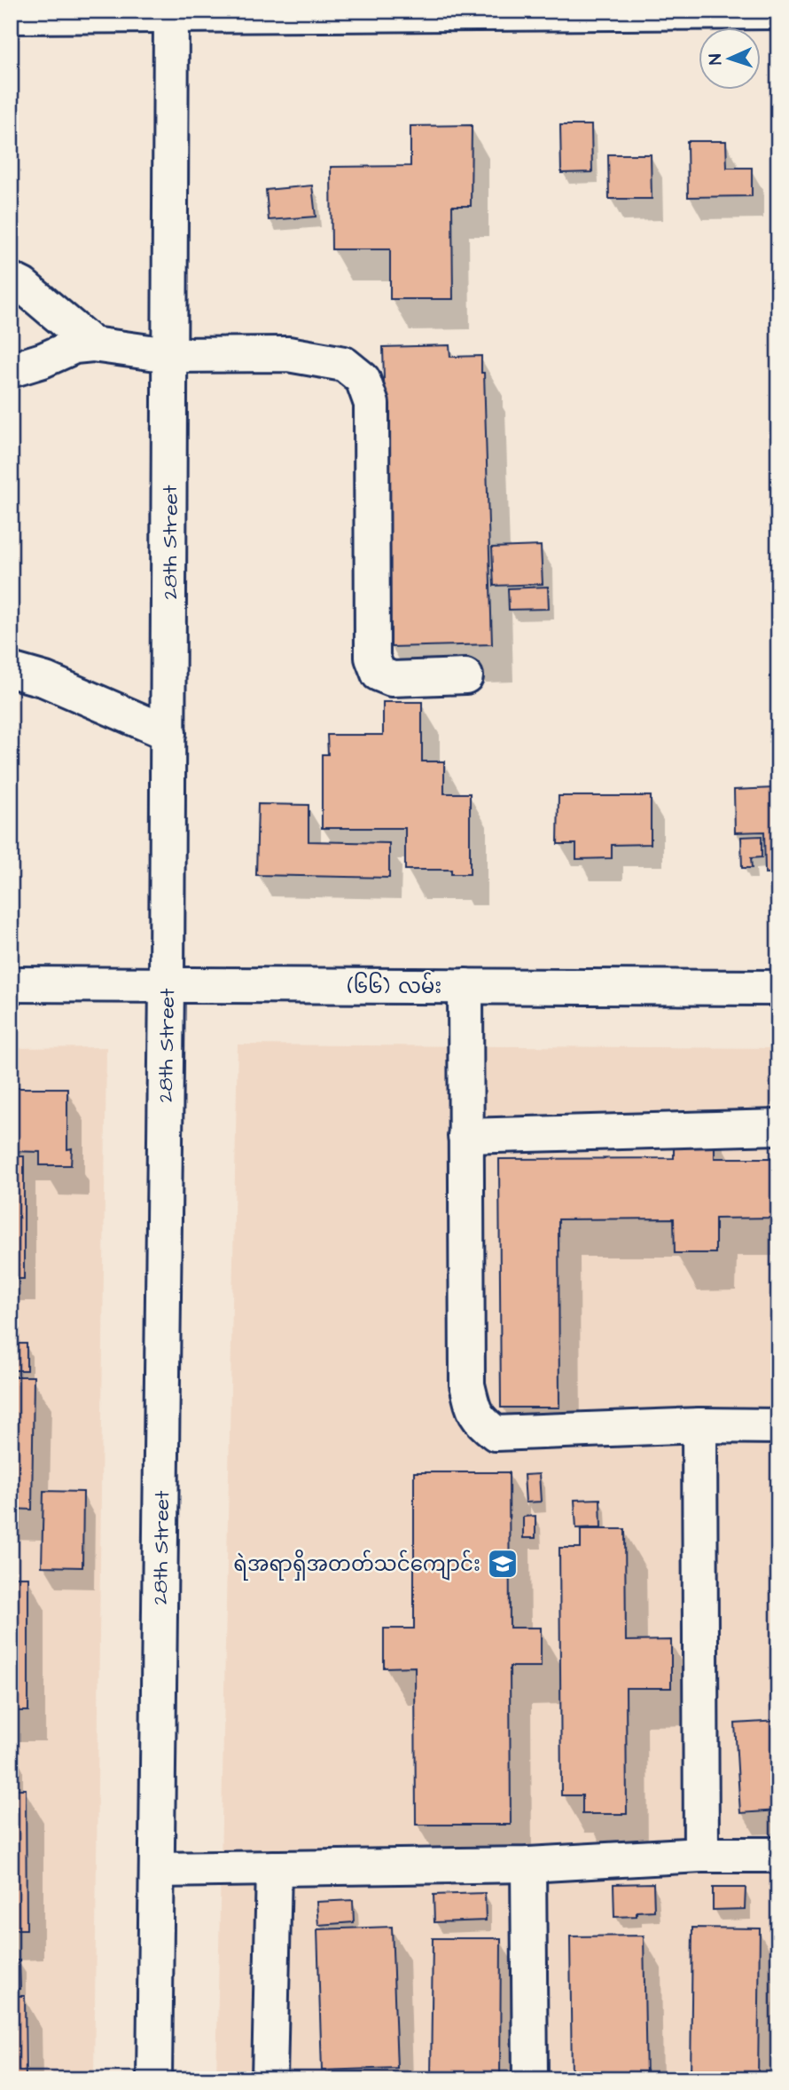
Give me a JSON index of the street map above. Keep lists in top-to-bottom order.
{
  "streets": {
    "street": ["28th Street", "(၆၆) လမ်း"]
  },
  "crossings": [
    ["28th Street", "(၆၆) လမ်း"]
  ],
  "places": {
    "school or university": ["ရဲအရာရှိအတတ်သင်ကျောင်း"]
  },
  "north": "left"
}
